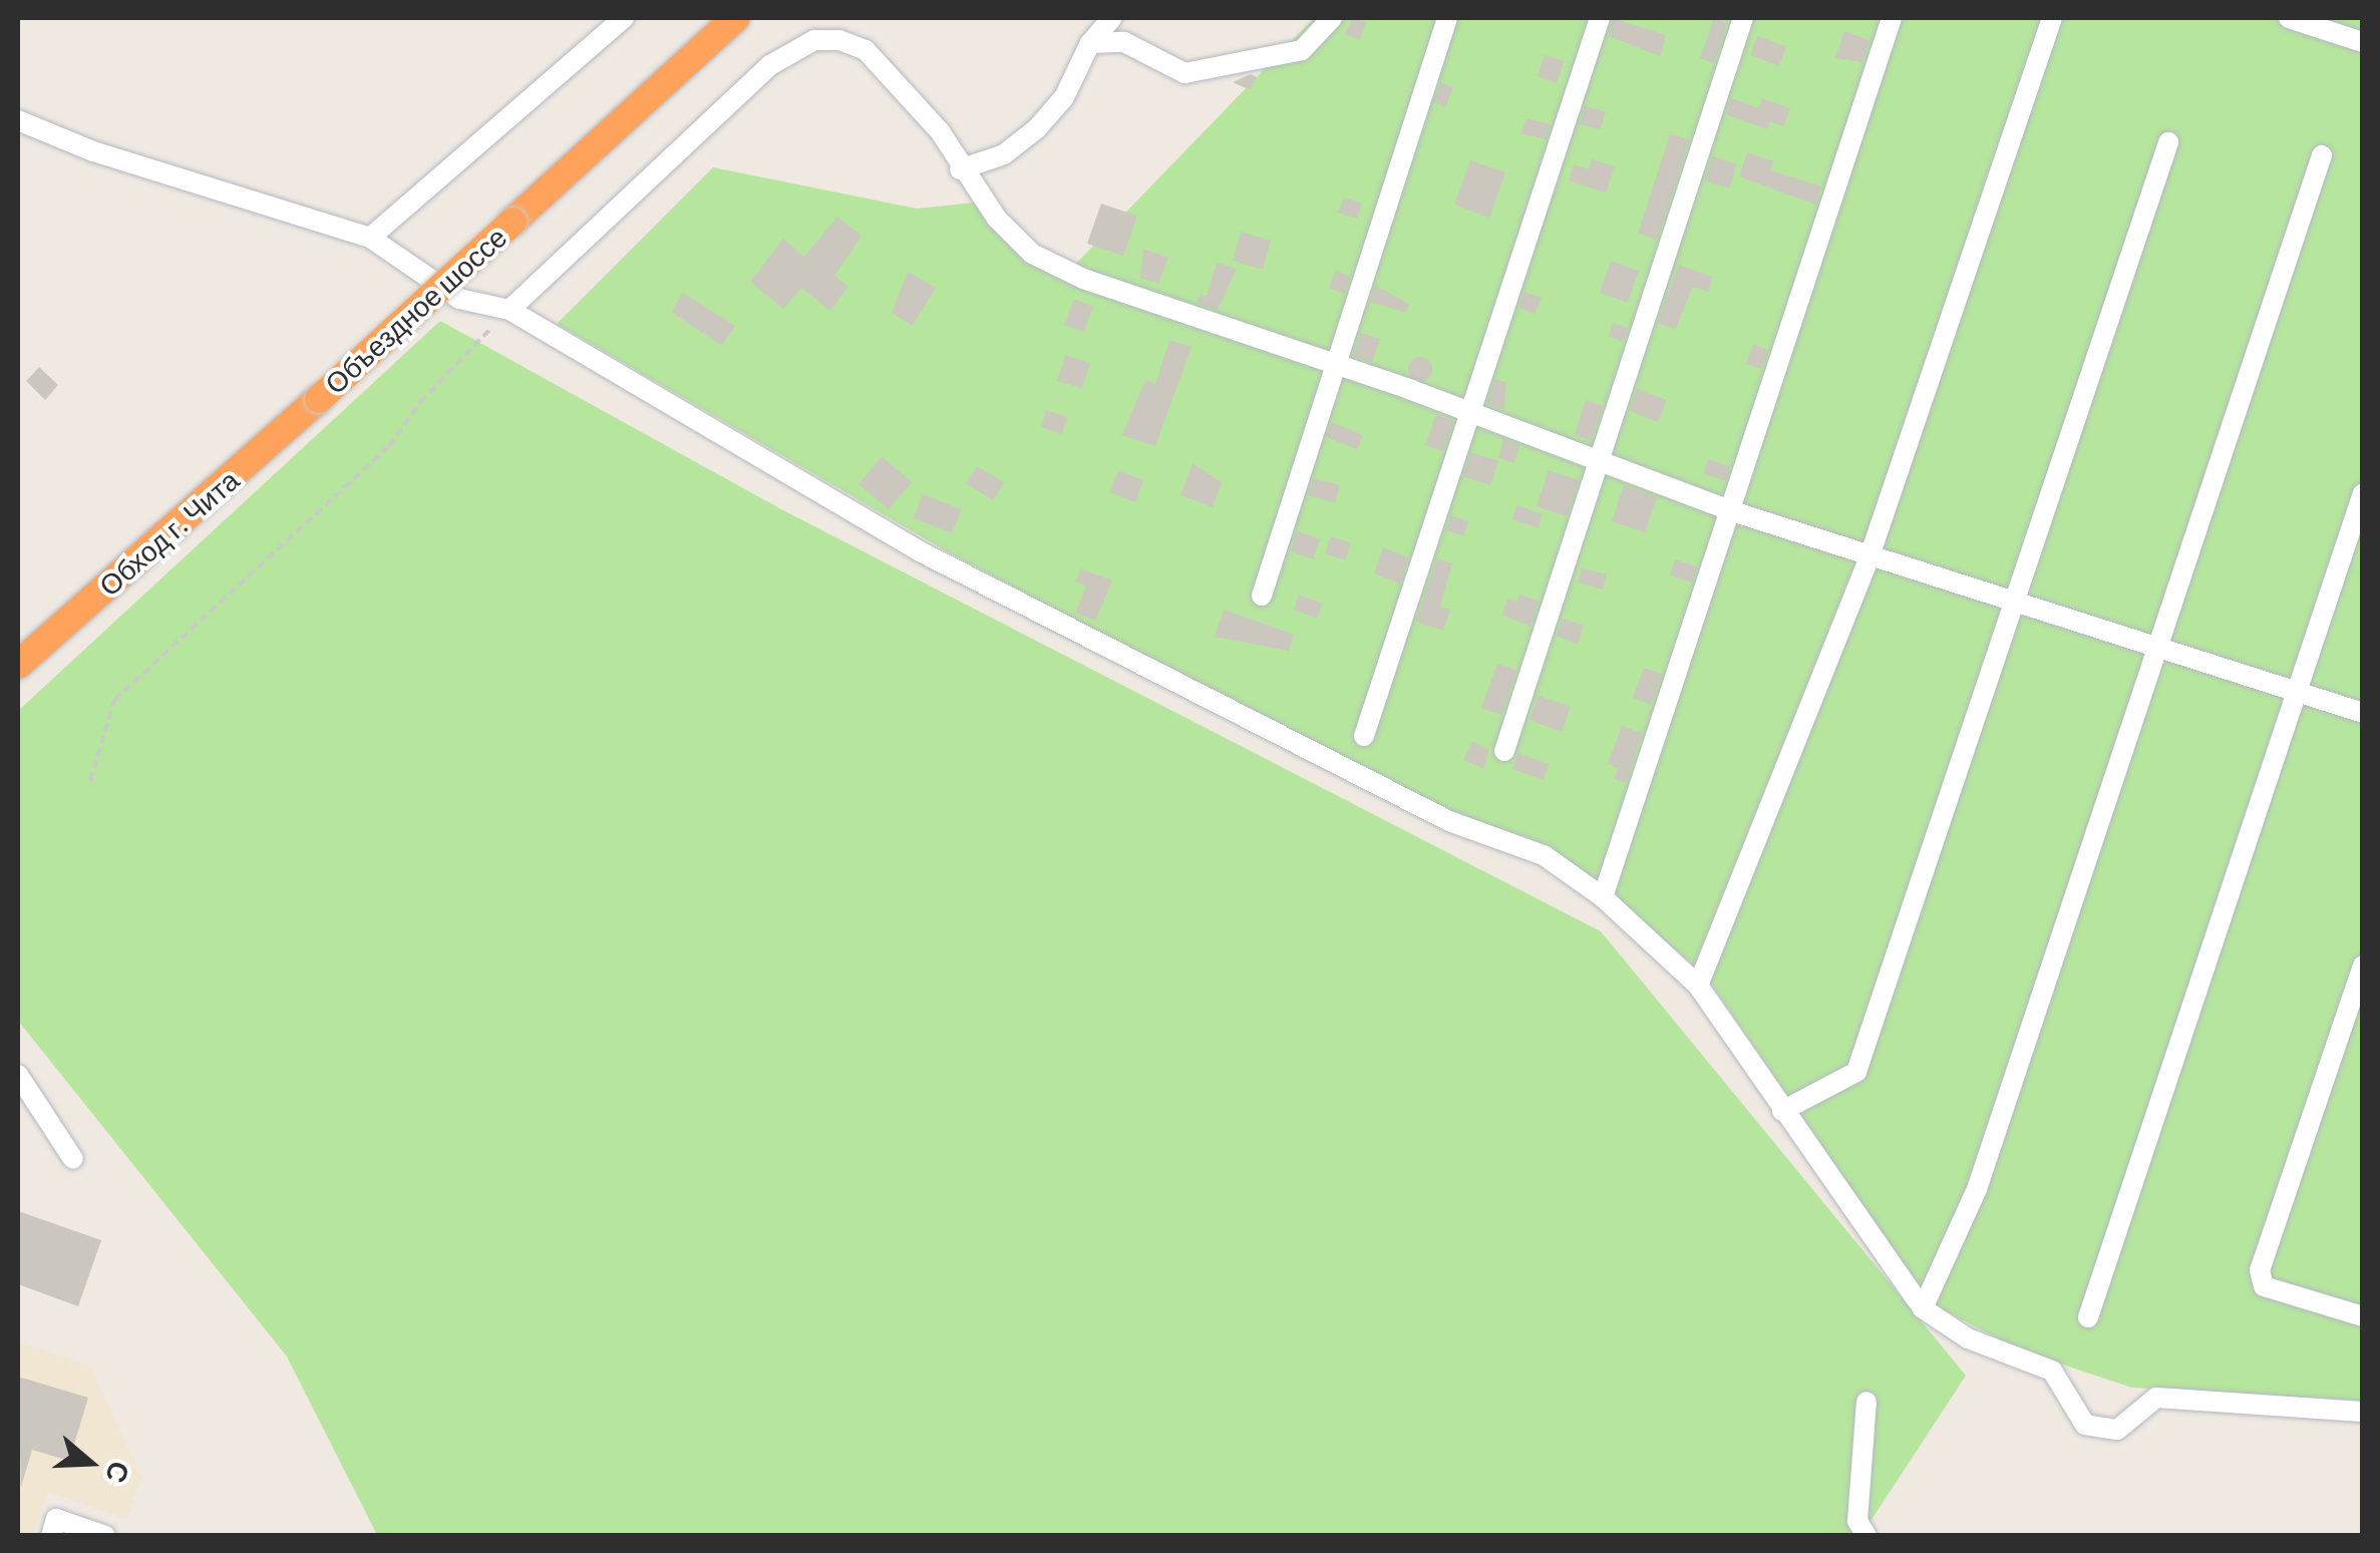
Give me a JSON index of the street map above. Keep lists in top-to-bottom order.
{
  "streets": {
    "highway": ["Объездное шоссе", "Обход г. Чита"]
  },
  "crossings": [
    ["Объездное шоссе", "Обход г. Чита"]
  ],
  "north": "right"
}
